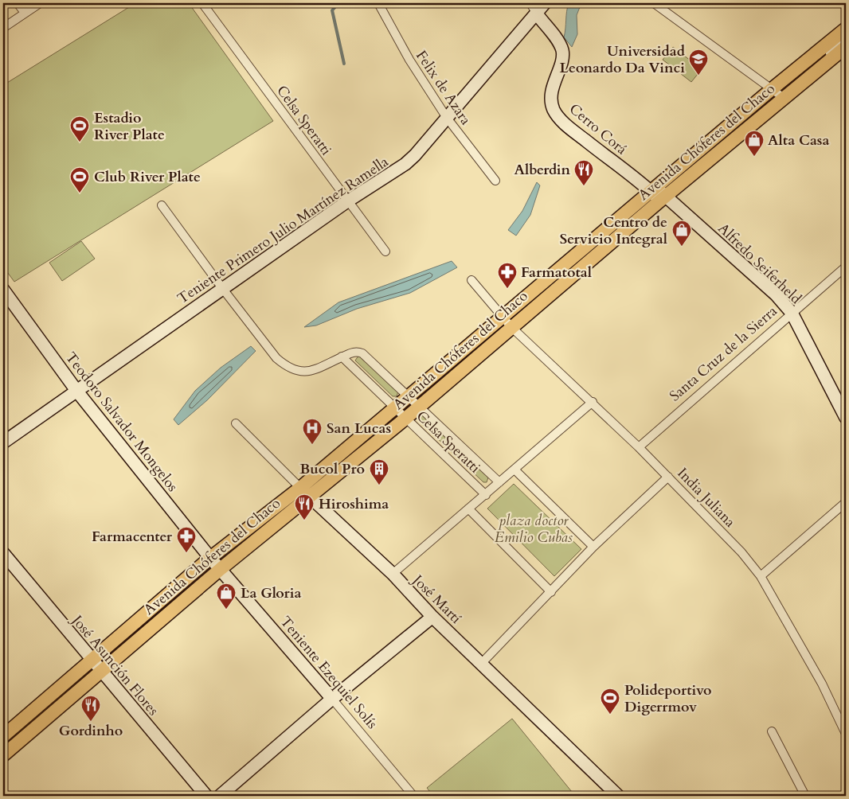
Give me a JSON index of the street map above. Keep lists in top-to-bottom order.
{
  "streets": {
    "main road": ["Avenida Chóferes del Chaco"],
    "street": [
      "Felix de Azara",
      "Celsa Speratti",
      "Cerro Corá",
      "Teniente Primero Julio Martínez Ramella",
      "Alfredo Seiferheld",
      "Santa Cruz de la Sierra",
      "Teodoro Salvador Mongelos",
      "India Juliana",
      "José Martí",
      "José Asunción Flores",
      "Teniente Ezequiel Solís"
    ]
  },
  "crossings": [
    ["Felix de Azara", "Teniente Primero Julio Martínez Ramella"],
    ["Celsa Speratti", "Avenida Chóferes del Chaco"],
    ["Celsa Speratti", "Teniente Primero Julio Martínez Ramella"],
    ["Cerro Corá", "Avenida Chóferes del Chaco"],
    ["Cerro Corá", "Teniente Primero Julio Martínez Ramella"],
    ["Cerro Corá", "Alfredo Seiferheld"],
    ["Avenida Chóferes del Chaco", "Alfredo Seiferheld"],
    ["Avenida Chóferes del Chaco", "Teodoro Salvador Mongelos"],
    ["Avenida Chóferes del Chaco", "India Juliana"],
    ["Avenida Chóferes del Chaco", "José Martí"],
    ["Avenida Chóferes del Chaco", "José Asunción Flores"],
    ["Avenida Chóferes del Chaco", "Teniente Ezequiel Solís"],
    ["Teniente Primero Julio Martínez Ramella", "Teodoro Salvador Mongelos"],
    ["Alfredo Seiferheld", "Santa Cruz de la Sierra"],
    ["Santa Cruz de la Sierra", "India Juliana"],
    ["Teodoro Salvador Mongelos", "Teniente Ezequiel Solís"]
  ],
  "parks": ["plaza doctor Emilio Cubas"],
  "places": {
    "school or university": ["Universidad Leonardo Da Vinci"],
    "sports": ["Estadio River Plate", "Club River Plate", "Polideportivo Digerrmov"],
    "shop": ["Alta Casa", "Centro de Servicio Integral", "La Gloria"],
    "restaurant": ["Alberdin", "Hiroshima", "Gordinho"],
    "pharmacy": ["Farmatotal", "Farmacenter"],
    "hospital": ["San Lucas"],
    "building": ["Bucol Pro"]
  }
}
